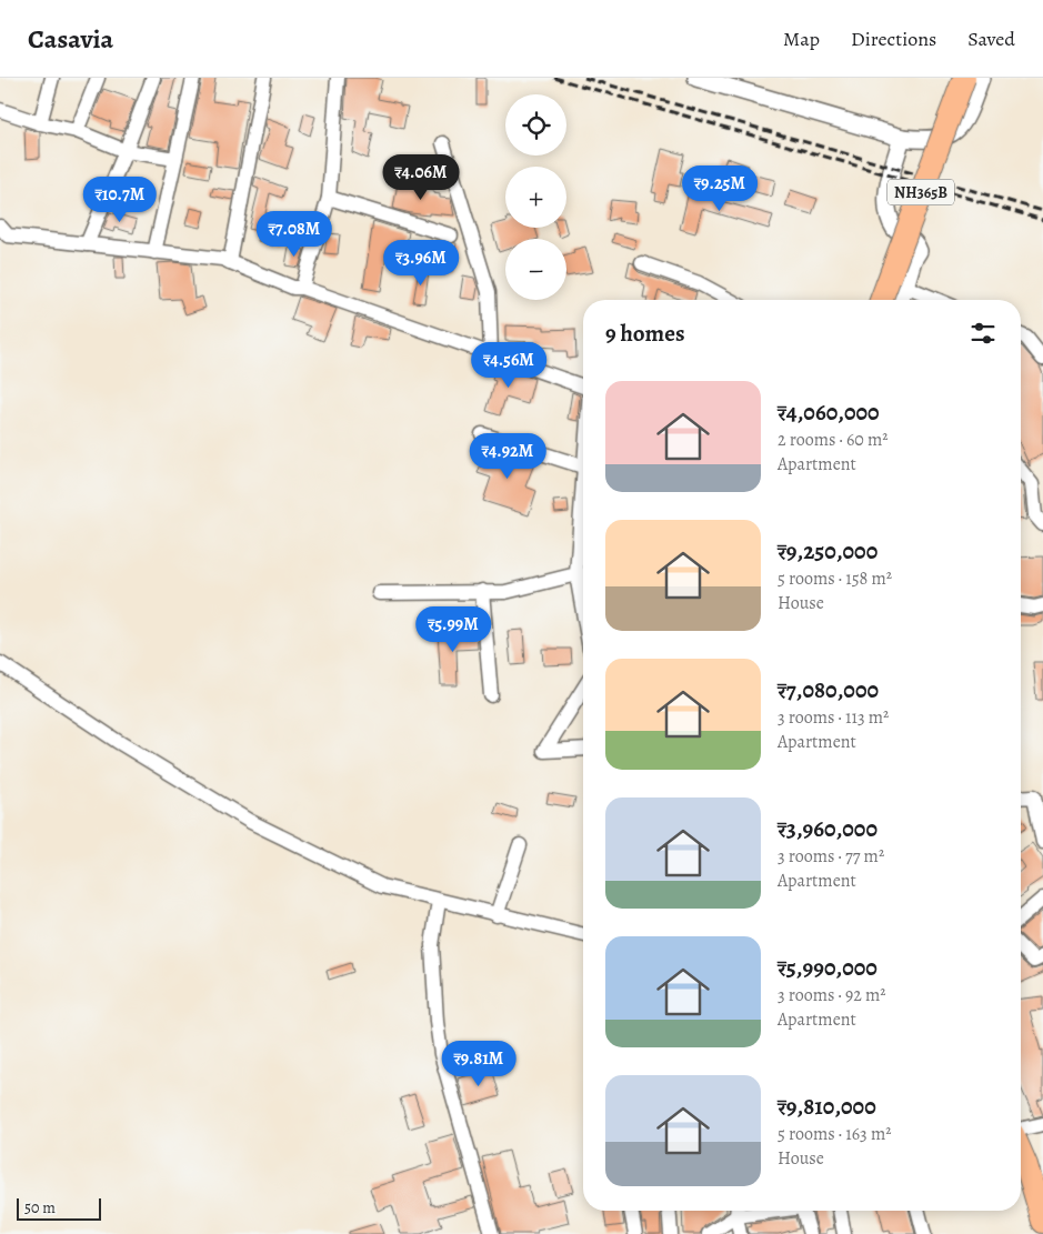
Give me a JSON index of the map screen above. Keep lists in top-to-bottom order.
{
  "streets": {
    "highway": ["NH365B"]
  },
  "scale_bar": "50 m",
  "page": {
    "header": "Casavia",
    "nav": ["Map", "Directions", "Saved"],
    "map_buttons": ["+", "−"],
    "price": [
      "₹4.06M",
      "₹9.25M",
      "₹10.7M",
      "₹7.08M",
      "₹3.96M",
      "₹4.56M",
      "₹4.92M",
      "₹5.99M",
      "₹9.81M"
    ],
    "heading": "9 homes",
    "list": [
      {
        "name": "₹4,060,000",
        "note": "2 rooms · 60 m² · Apartment"
      },
      {
        "name": "₹9,250,000",
        "note": "5 rooms · 158 m² · House"
      },
      {
        "name": "₹7,080,000",
        "note": "3 rooms · 113 m² · Apartment"
      },
      {
        "name": "₹3,960,000",
        "note": "3 rooms · 77 m² · Apartment"
      },
      {
        "name": "₹5,990,000",
        "note": "3 rooms · 92 m² · Apartment"
      },
      {
        "name": "₹9,810,000",
        "note": "5 rooms · 163 m² · House"
      }
    ],
    "scale": "50 m"
  }
}
